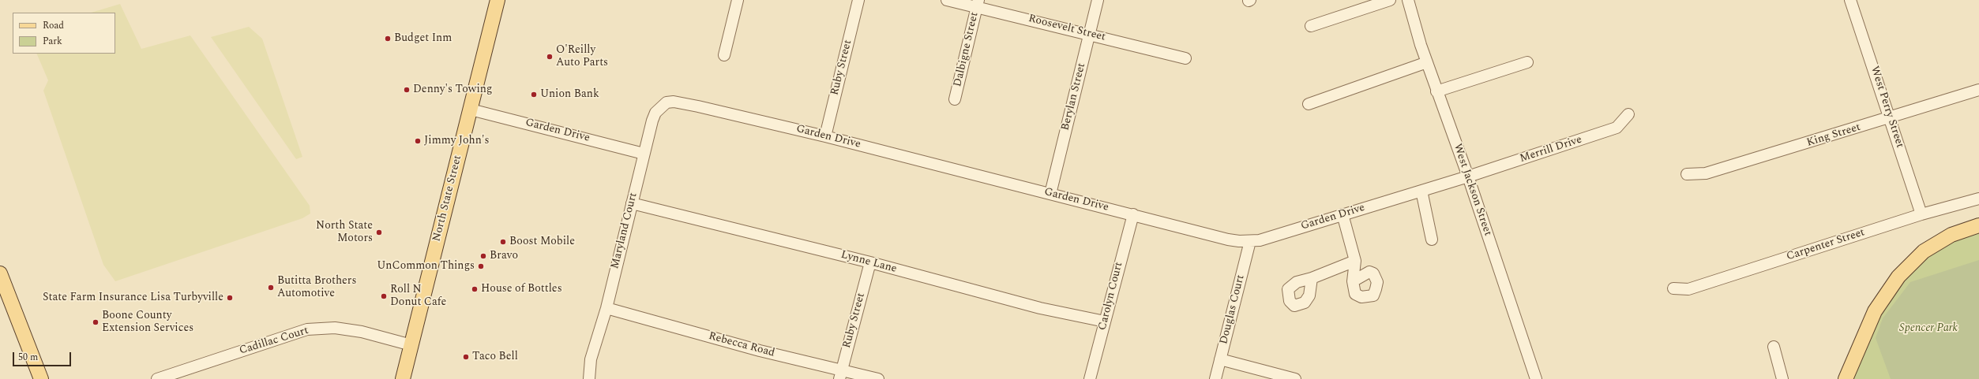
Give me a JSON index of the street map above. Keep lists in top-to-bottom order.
{
  "streets": {
    "main road": ["North State Street"],
    "street": [
      "Roosevelt Street",
      "Dalbigne Street",
      "Ruby Street",
      "Berylan Street",
      "West Perry Street",
      "Garden Drive",
      "King Street",
      "Merrill Drive",
      "West Jackson Street",
      "Maryland Court",
      "Carpenter Street",
      "Lynne Lane",
      "Carolyn Court",
      "Douglas Court",
      "Cadillac Court",
      "Rebecca Road"
    ]
  },
  "crossings": [
    ["Roosevelt Street", "Dalbigne Street"],
    ["Roosevelt Street", "Berylan Street"],
    ["Ruby Street", "Garden Drive"],
    ["Ruby Street", "Lynne Lane"],
    ["Ruby Street", "Rebecca Road"],
    ["Berylan Street", "Garden Drive"],
    ["West Perry Street", "King Street"],
    ["West Perry Street", "Carpenter Street"],
    ["Garden Drive", "Merrill Drive"],
    ["Garden Drive", "West Jackson Street"],
    ["Garden Drive", "North State Street"],
    ["Garden Drive", "Maryland Court"],
    ["Garden Drive", "Carolyn Court"],
    ["Garden Drive", "Douglas Court"],
    ["Merrill Drive", "West Jackson Street"],
    ["North State Street", "Cadillac Court"],
    ["Maryland Court", "Lynne Lane"],
    ["Maryland Court", "Rebecca Road"],
    ["Lynne Lane", "Carolyn Court"]
  ],
  "parks": ["Spencer Park"],
  "places": [
    "Budget Inm",
    "O'Reilly Auto Parts",
    "Denny's Towing",
    "Union Bank",
    "Jimmy John's",
    "North State Motors",
    "Boost Mobile",
    "Bravo",
    "UnCommon Things",
    "Butitta Brothers Automotive",
    "House of Bottles",
    "Roll N Donut Cafe",
    "State Farm Insurance Lisa Turbyville",
    "Boone County Extension Services",
    "Taco Bell"
  ],
  "legend": ["Road", "Park"],
  "scale_bar": "50 m"
}
